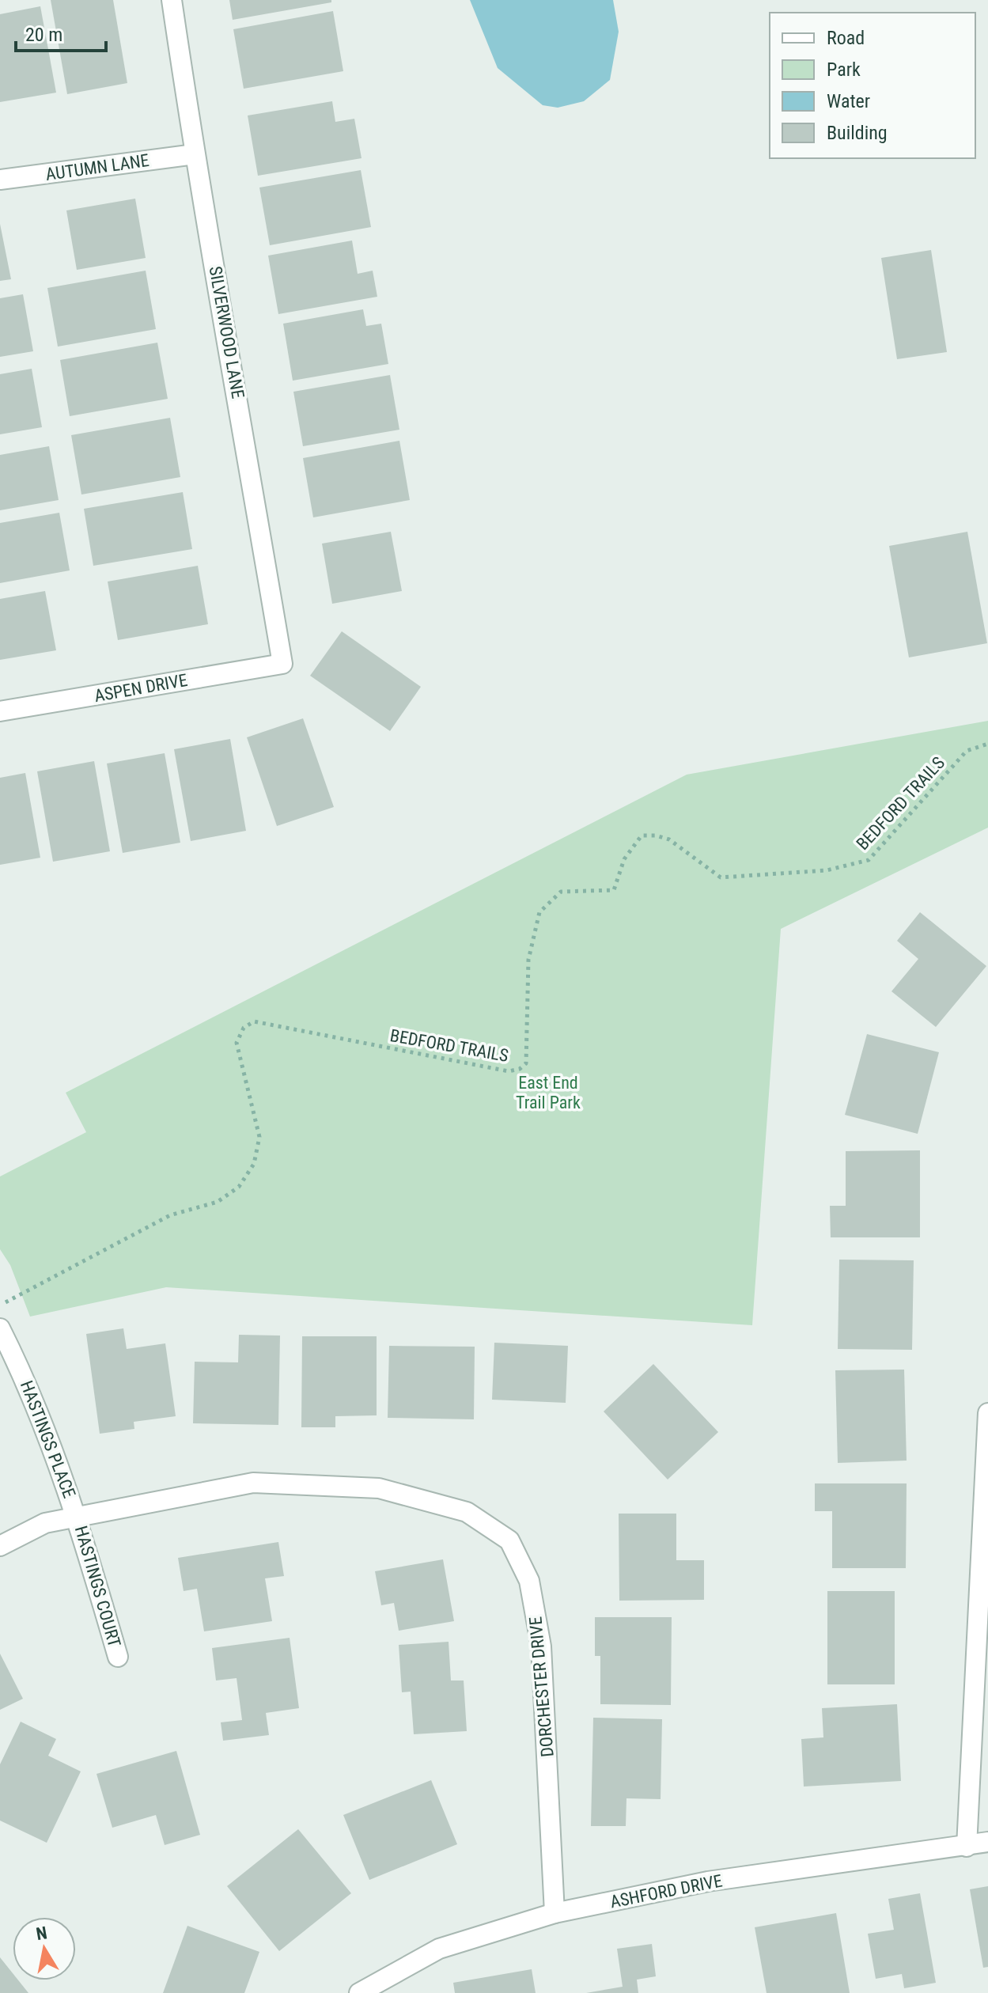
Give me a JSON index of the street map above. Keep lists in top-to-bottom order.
{
  "streets": {
    "street": [
      "AUTUMN LANE",
      "SILVERWOOD LANE",
      "ASPEN DRIVE",
      "HASTINGS PLACE",
      "HASTINGS COURT",
      "DORCHESTER DRIVE",
      "ASHFORD DRIVE"
    ],
    "path": ["BEDFORD TRAILS"]
  },
  "crossings": [
    ["AUTUMN LANE", "SILVERWOOD LANE"],
    ["SILVERWOOD LANE", "ASPEN DRIVE"],
    ["HASTINGS PLACE", "HASTINGS COURT"],
    ["HASTINGS PLACE", "DORCHESTER DRIVE"],
    ["HASTINGS COURT", "DORCHESTER DRIVE"],
    ["DORCHESTER DRIVE", "ASHFORD DRIVE"]
  ],
  "parks": ["East End Trail Park"],
  "legend": [
    "Road",
    "Park",
    "Water",
    "Building"
  ],
  "scale_bar": "20 m",
  "north": "top"
}
